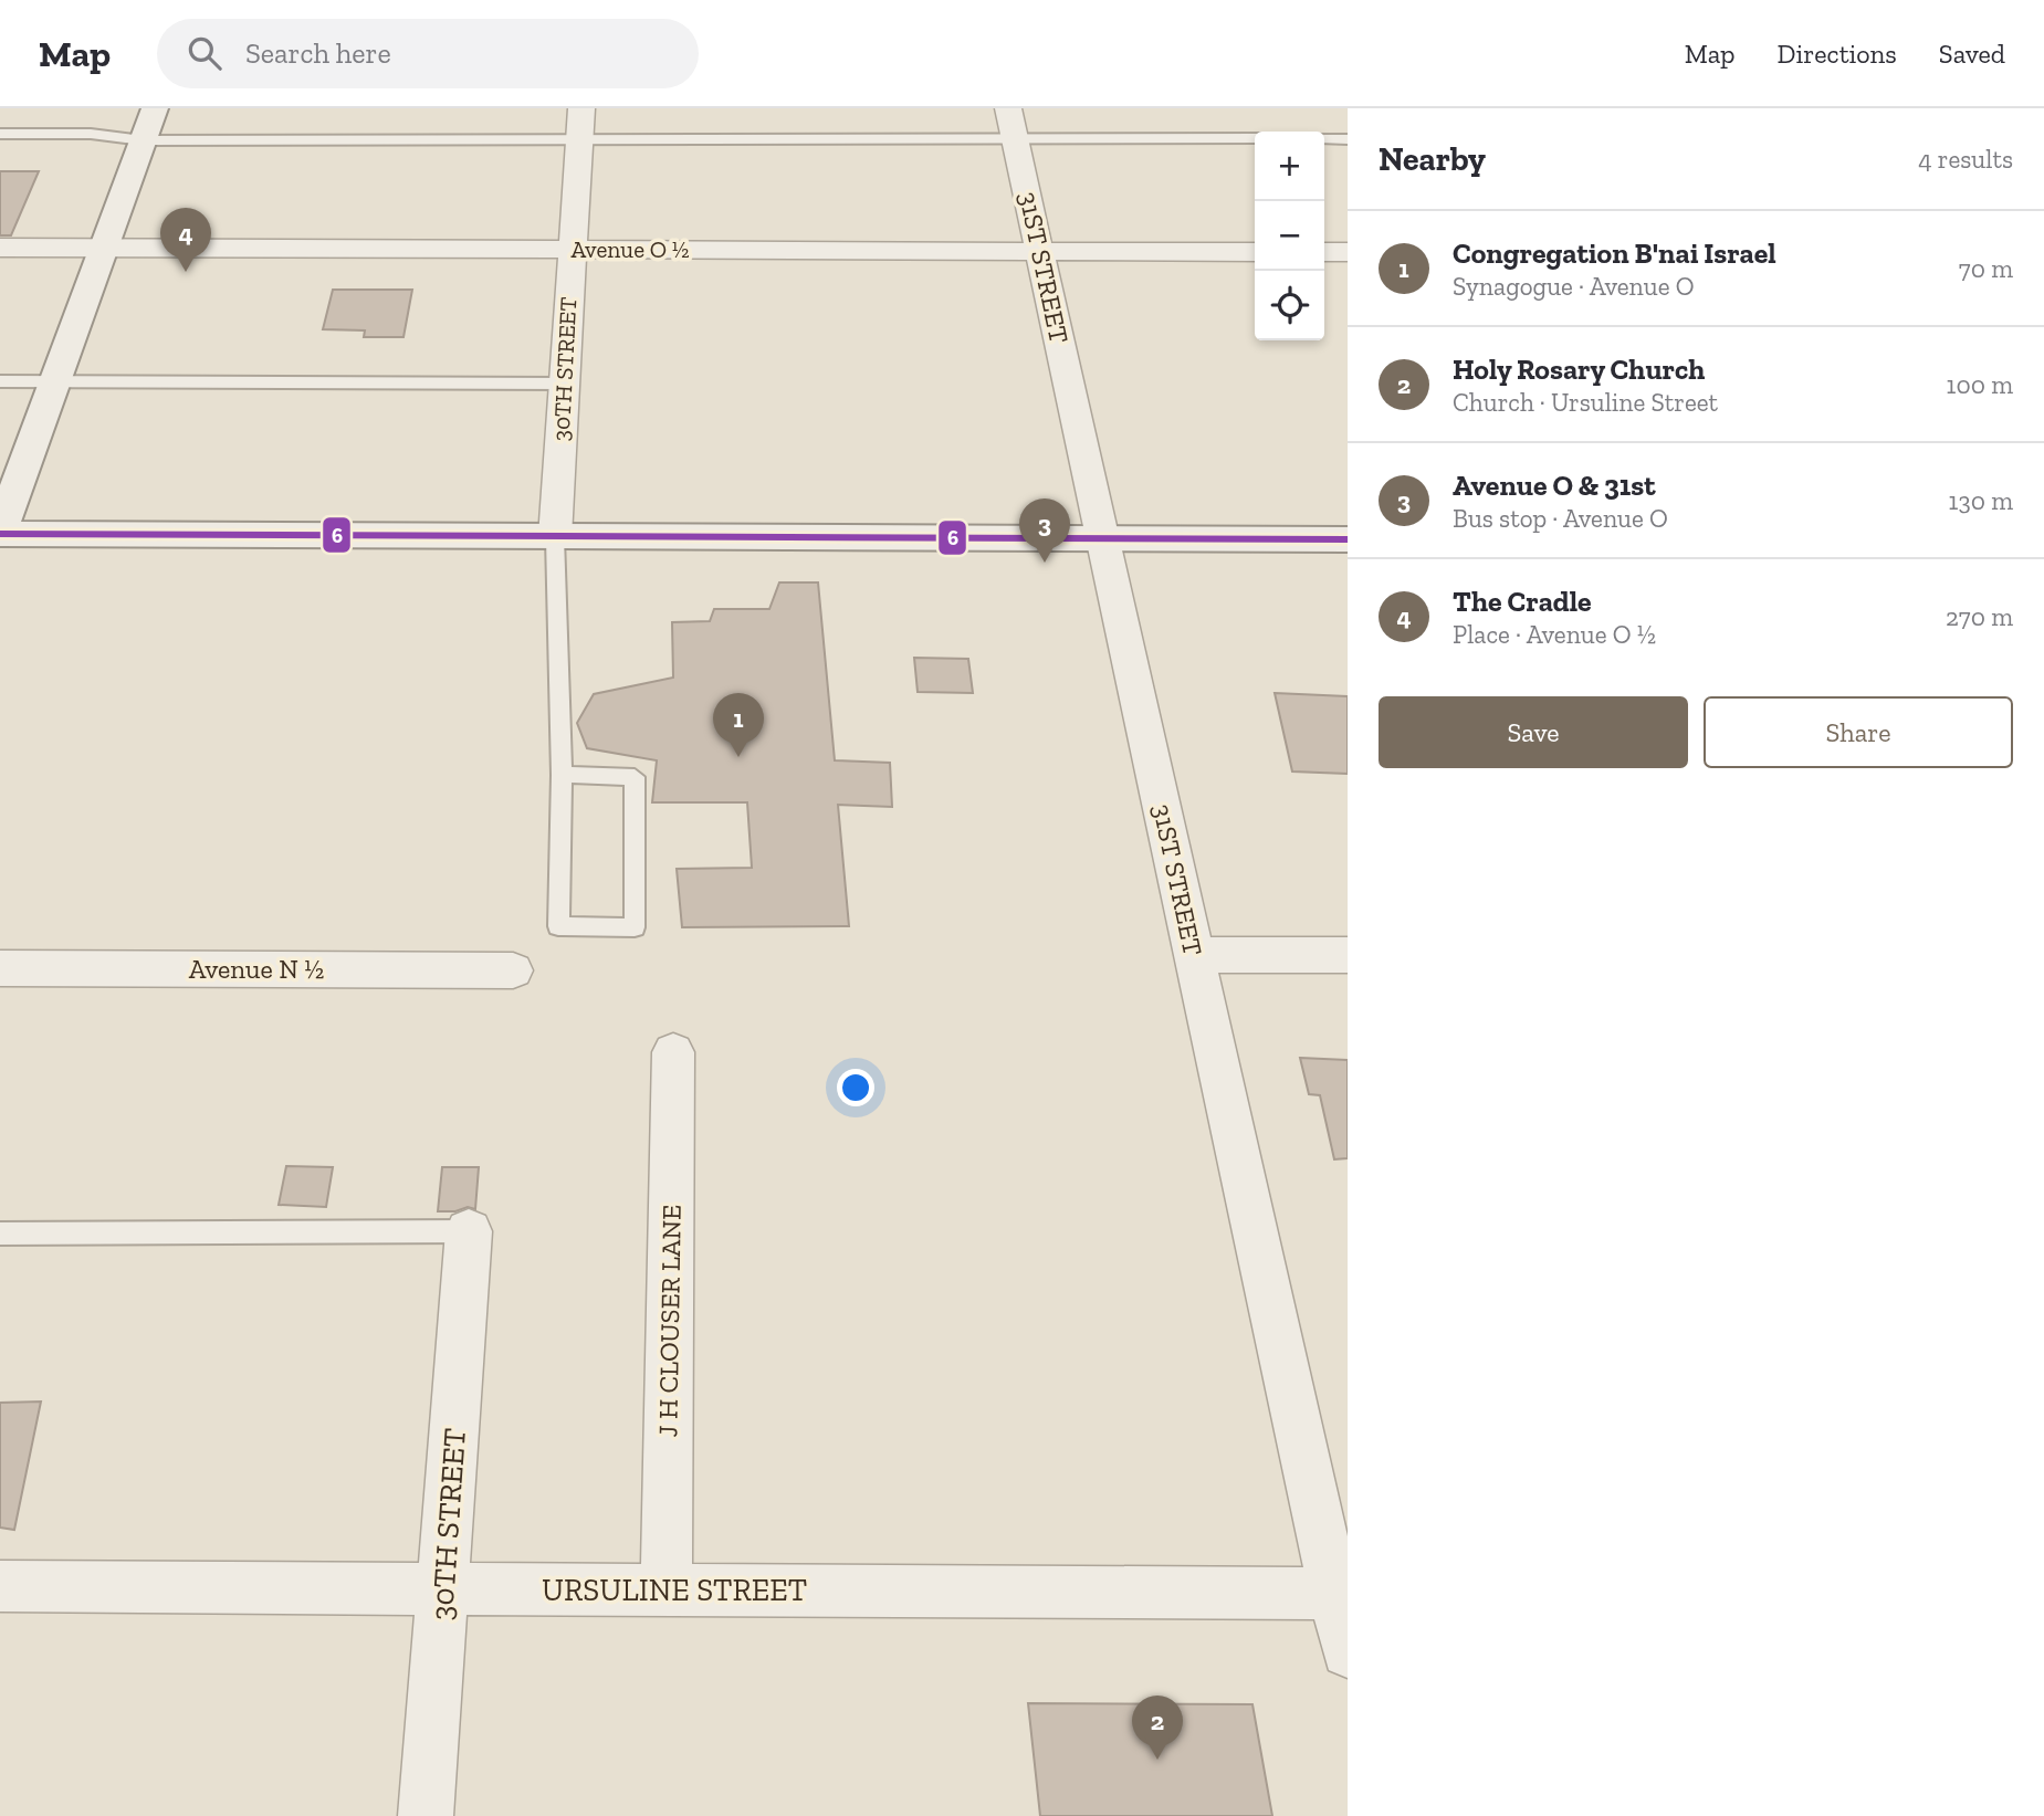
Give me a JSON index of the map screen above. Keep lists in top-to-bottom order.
{
  "streets": {
    "street": [
      "Avenue O ½",
      "31ST STREET",
      "30TH STREET",
      "Avenue N ½",
      "J H CLOUSER LANE",
      "URSULINE STREET"
    ]
  },
  "crossings": [
    ["Avenue O ½", "31ST STREET"],
    ["Avenue O ½", "30TH STREET"],
    ["31ST STREET", "URSULINE STREET"],
    ["30TH STREET", "URSULINE STREET"],
    ["J H CLOUSER LANE", "URSULINE STREET"]
  ],
  "lines": ["transit line 6"],
  "page": {
    "header": "Map",
    "search": "Search here",
    "nav": ["Map", "Directions", "Saved"],
    "heading": ["Nearby", "4 results"],
    "map_buttons": ["+", "−"],
    "pins": [
      "4",
      "3",
      "1",
      "2"
    ],
    "list": [
      {
        "mark": "1",
        "name": "Congregation B'nai Israel",
        "note": "Synagogue · Avenue O",
        "value": "70 m"
      },
      {
        "mark": "2",
        "name": "Holy Rosary Church",
        "note": "Church · Ursuline Street",
        "value": "100 m"
      },
      {
        "mark": "3",
        "name": "Avenue O & 31st",
        "note": "Bus stop · Avenue O",
        "value": "130 m"
      },
      {
        "mark": "4",
        "name": "The Cradle",
        "note": "Place · Avenue O ½",
        "value": "270 m"
      }
    ],
    "buttons": ["Save", "Share"]
  }
}
